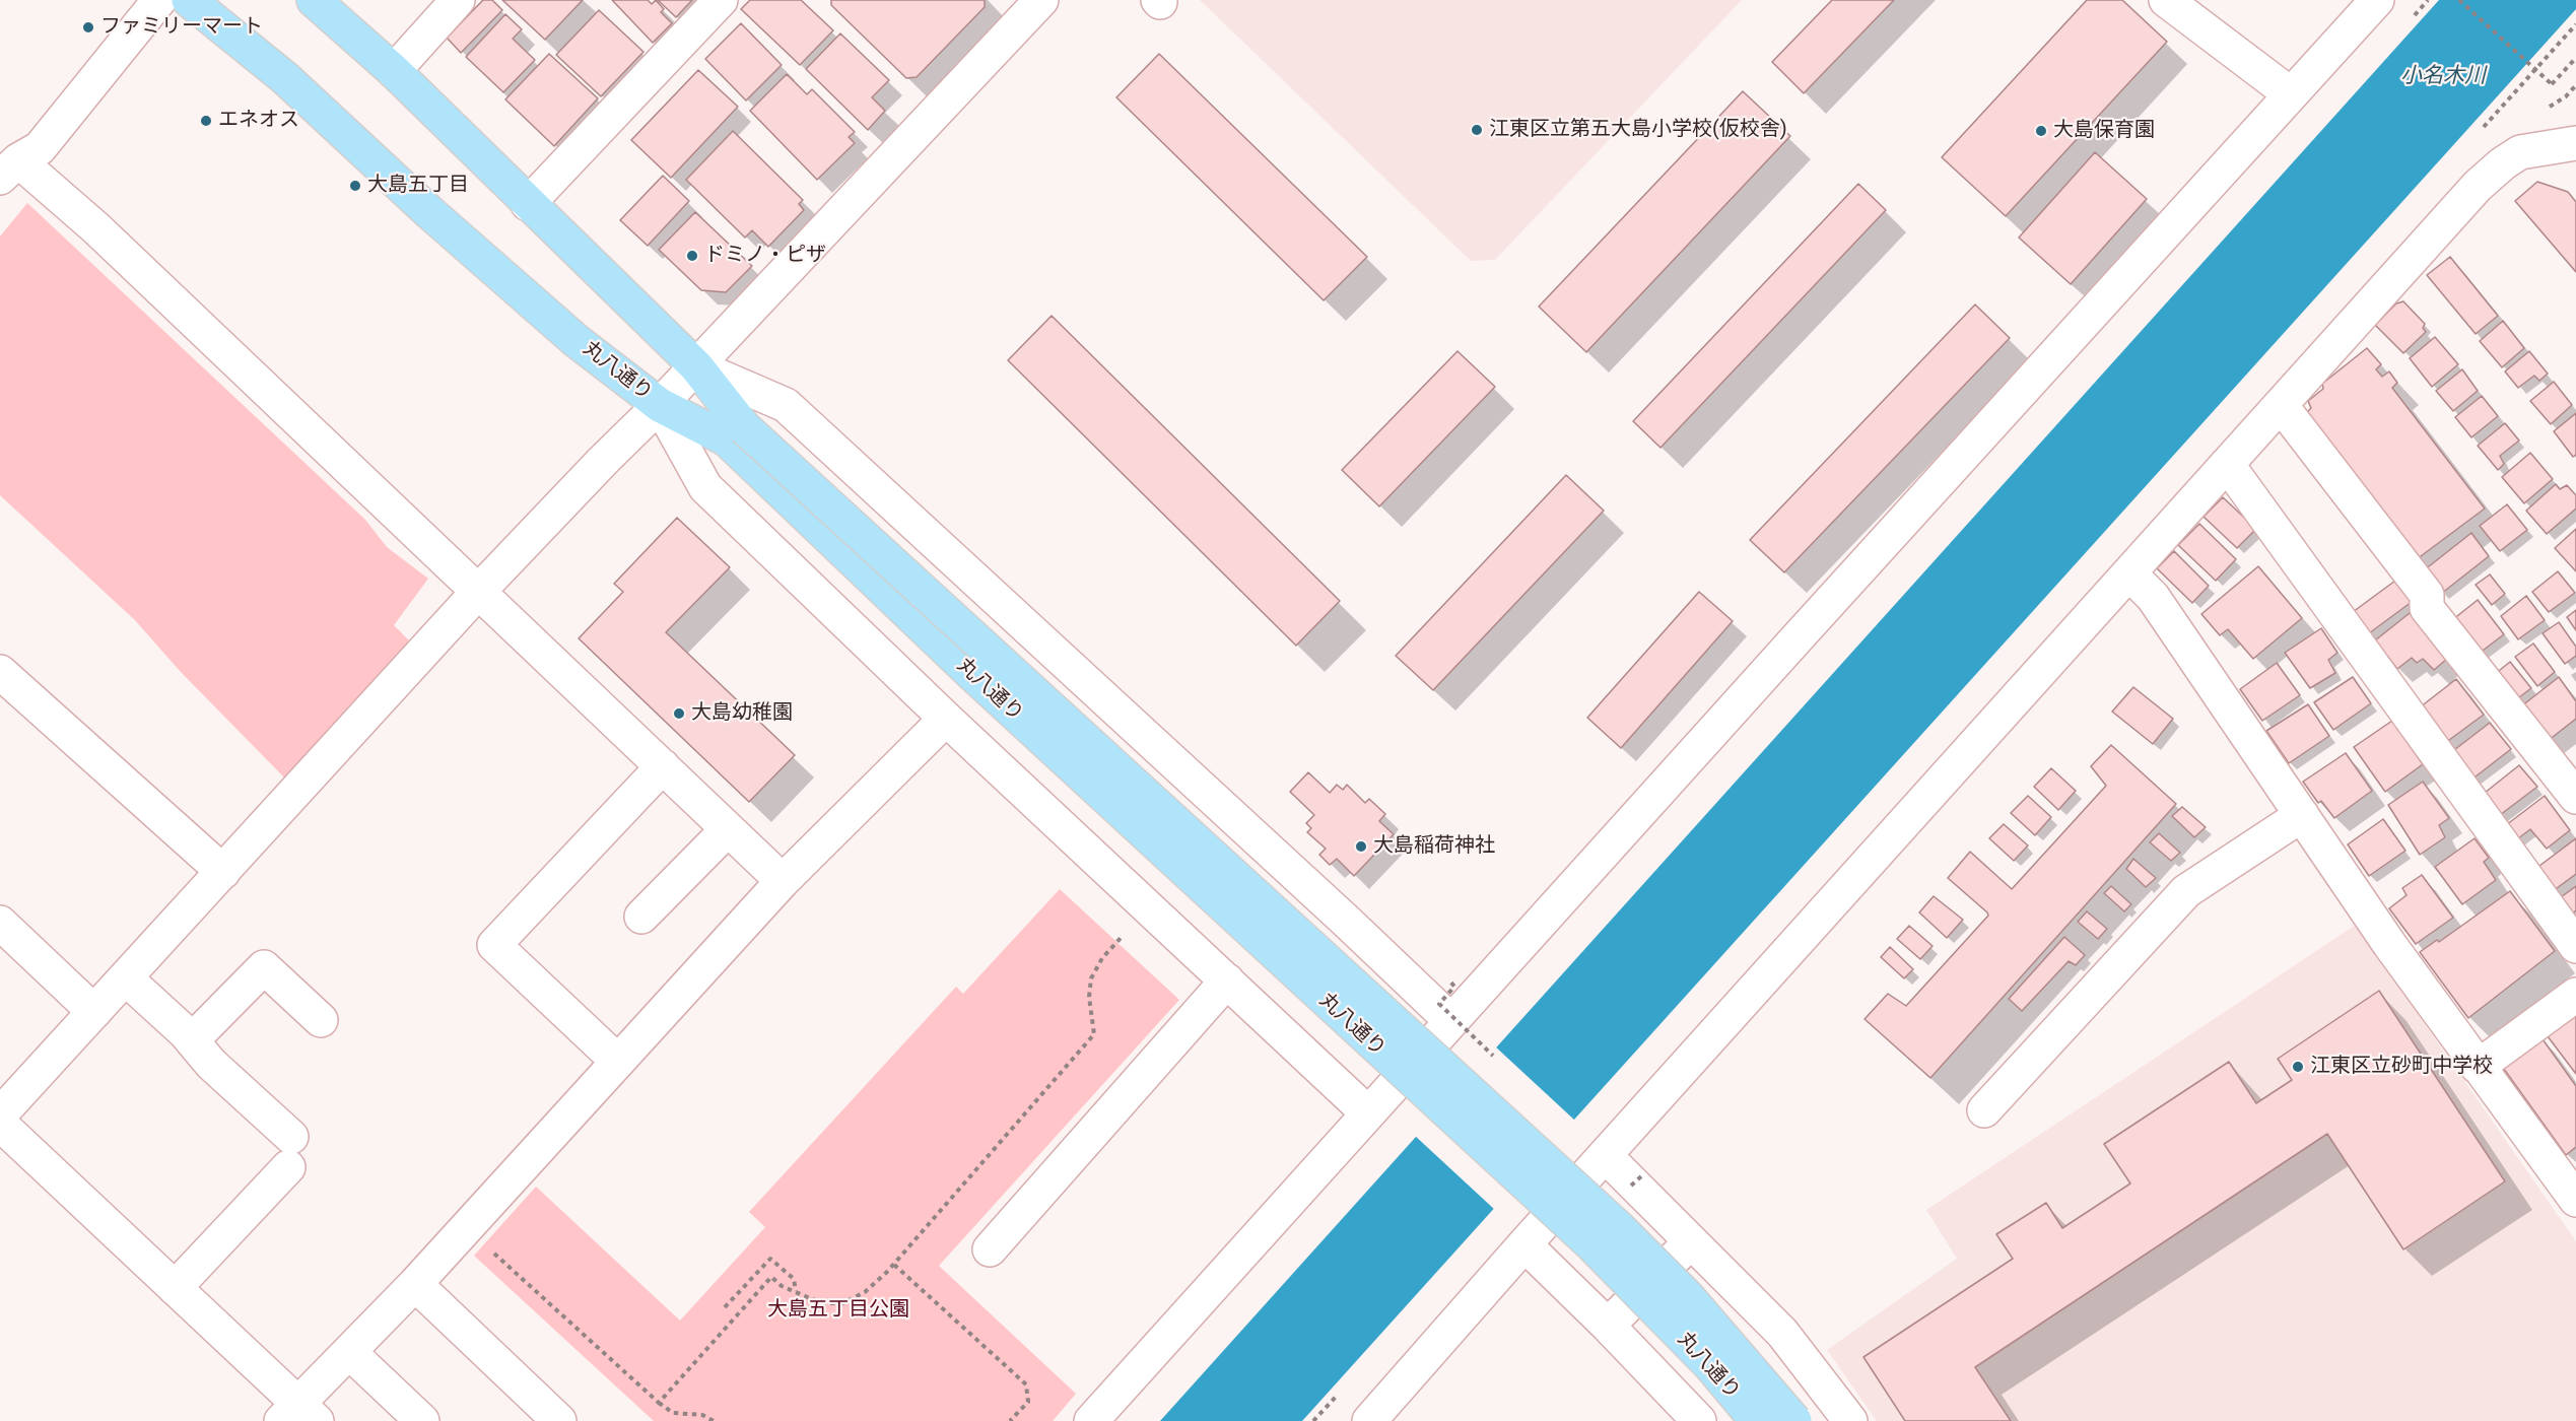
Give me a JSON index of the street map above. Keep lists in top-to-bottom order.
{
  "streets": {
    "main road": ["丸八通り"]
  },
  "water": ["小名木川"],
  "parks": ["大島五丁目公園"],
  "places": [
    "ファミリーマート",
    "エネオス",
    "江東区立第五大島小学校(仮校舎)",
    "大島保育園",
    "大島五丁目",
    "ドミノ・ピザ",
    "大島幼稚園",
    "大島稲荷神社",
    "江東区立砂町中学校"
  ]
}
